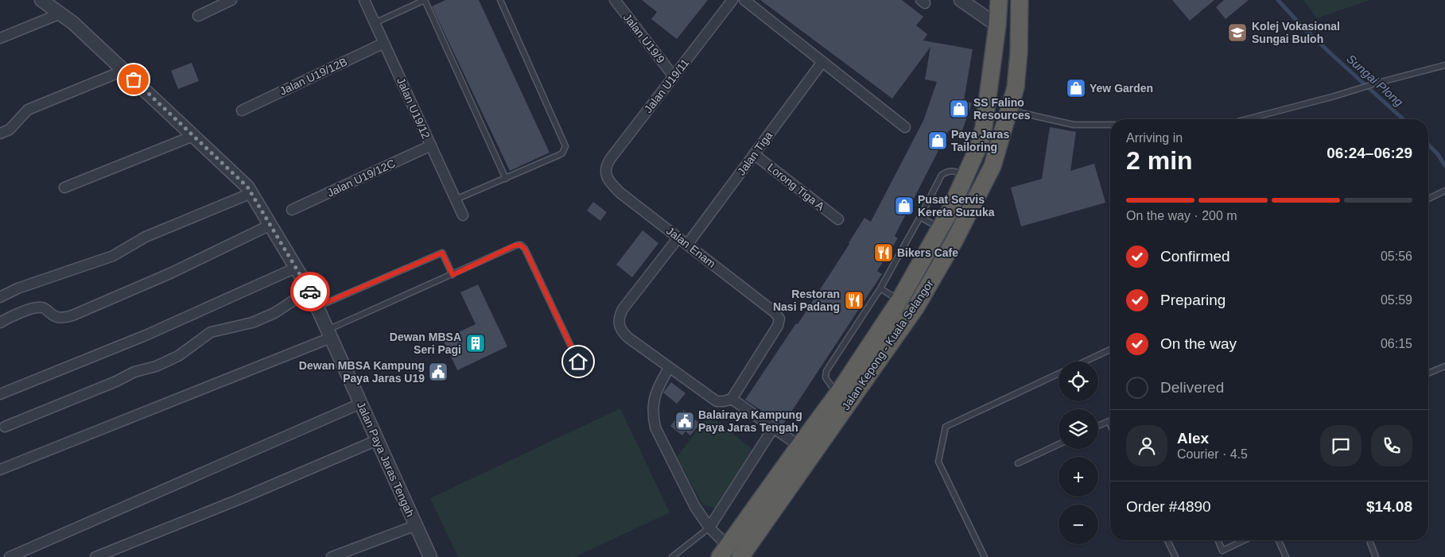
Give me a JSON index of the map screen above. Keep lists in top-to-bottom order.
{
  "streets": {
    "highway": ["Jalan Kepong - Kuala Selangor"],
    "street": [
      "Jalan U19/9",
      "Jalan U19/12B",
      "Jalan U19/11",
      "Jalan U19/12",
      "Jalan Tiga",
      "Jalan U19/12C",
      "Lorong Tiga A",
      "Jalan Enam",
      "Jalan Paya Jaras Tengah"
    ]
  },
  "crossings": [
    ["Jalan U19/9", "Jalan U19/11"],
    ["Jalan U19/12B", "Jalan U19/12"],
    ["Jalan U19/11", "Jalan Enam"],
    ["Jalan U19/12", "Jalan U19/12C"],
    ["Jalan Tiga", "Lorong Tiga A"],
    ["Jalan Tiga", "Jalan Enam"]
  ],
  "water": ["Sungai Plong"],
  "places": {
    "school or university": ["Kolej Vokasional Sungai Buloh"],
    "shop": [
      "Yew Garden",
      "SS Falino Resources",
      "Paya Jaras Tailoring",
      "Pusat Servis Kereta Suzuka"
    ],
    "restaurant": ["Bikers Cafe", "Restoran Nasi Padang"],
    "building": ["Dewan MBSA Seri Pagi"],
    "public building": ["Dewan MBSA Kampung Paya Jaras U19", "Balairaya Kampung Paya Jaras Tengah"]
  },
  "page": {
    "heading": ["2 min", "Arriving in", "06:24–06:29"],
    "panel": [
      "Alex",
      "Courier · 4.5",
      "Order #4890",
      "$14.08"
    ],
    "bar": "On the way · 200 m",
    "list": [
      ["Confirmed", "05:56"],
      ["Preparing", "05:59"],
      ["On the way", "06:15"],
      "Delivered"
    ],
    "map_buttons": ["+", "−"]
  }
}
